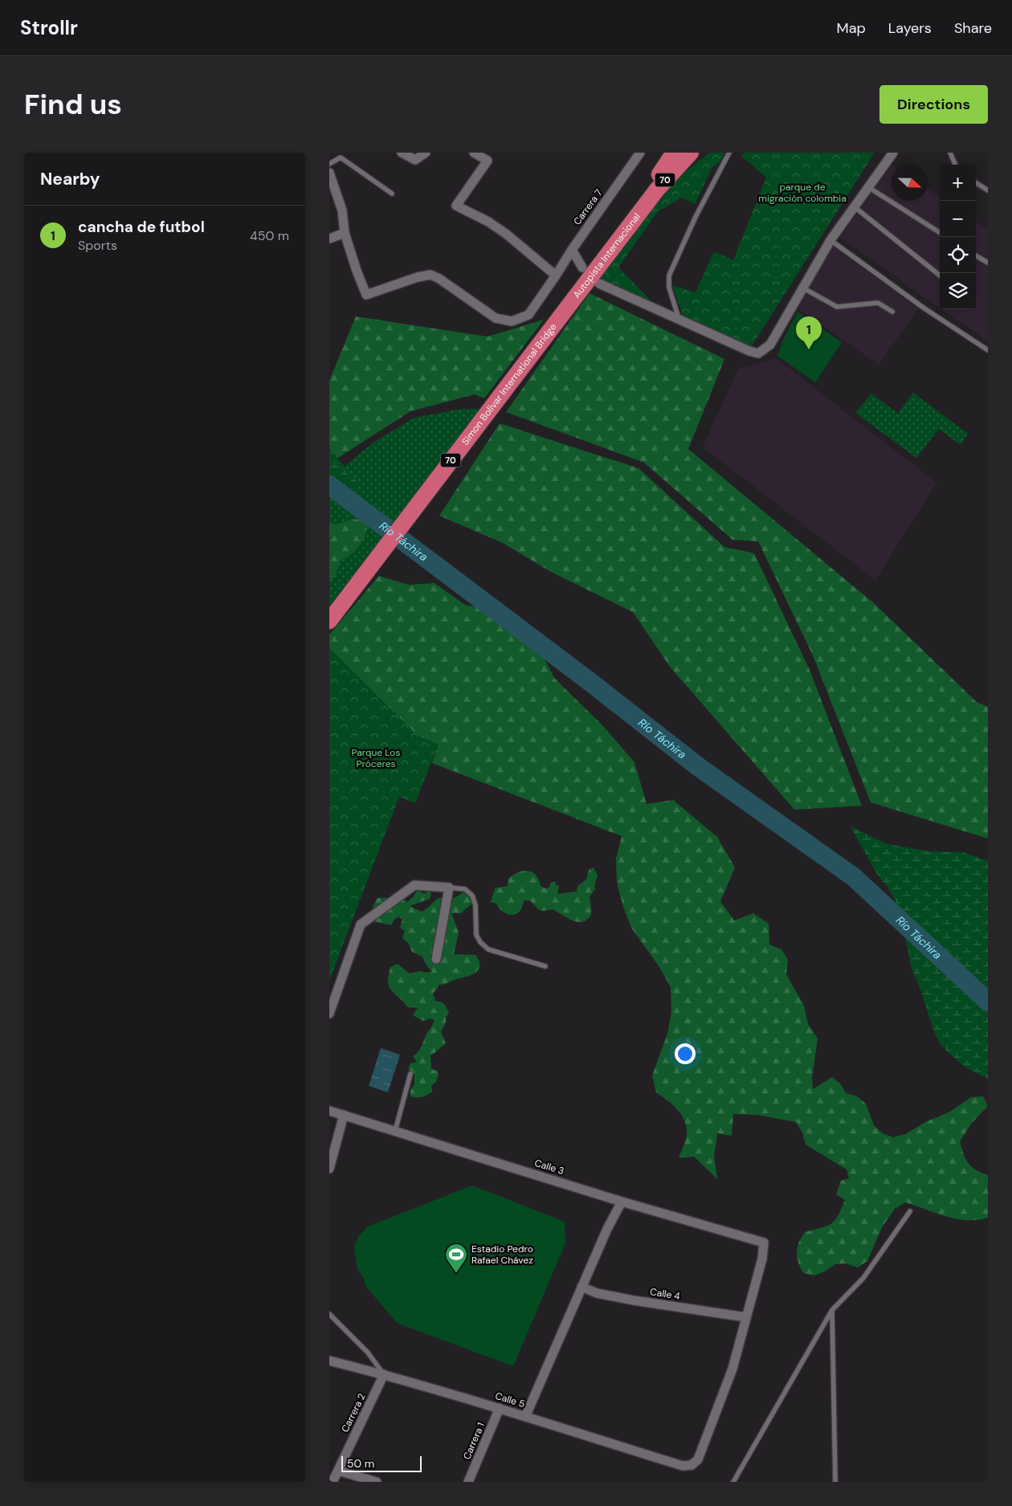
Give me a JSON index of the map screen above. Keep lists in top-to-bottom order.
{
  "streets": {
    "highway": ["70", "Autopista Internacional", "Simon Bolivar International Bridge"],
    "street": [
      "Carrera 7",
      "Calle 3",
      "Calle 4",
      "Calle 5",
      "Carrera 2",
      "Carrera 1"
    ]
  },
  "crossings": [
    ["Autopista Internacional", "Simon Bolivar International Bridge"],
    ["Calle 3", "Calle 4"],
    ["Calle 3", "Calle 5"],
    ["Calle 4", "Calle 5"],
    ["Calle 5", "Carrera 2"],
    ["Calle 5", "Carrera 1"]
  ],
  "water": ["Río Táchira"],
  "parks": ["parque de migración colombia", "Parque Los Próceres"],
  "places": {
    "sports": ["Estadio Pedro Rafael Chávez"]
  },
  "scale_bar": "50 m",
  "north": "right",
  "page": {
    "header": "Strollr",
    "nav": ["Map", "Layers", "Share"],
    "buttons": "Directions",
    "title": "Find us",
    "heading": "Nearby",
    "map_buttons": ["+", "−"],
    "list": [
      {
        "mark": "1",
        "name": "cancha de futbol",
        "note": "Sports",
        "value": "450 m"
      }
    ],
    "pins": "1",
    "scale": "50 m"
  }
}
